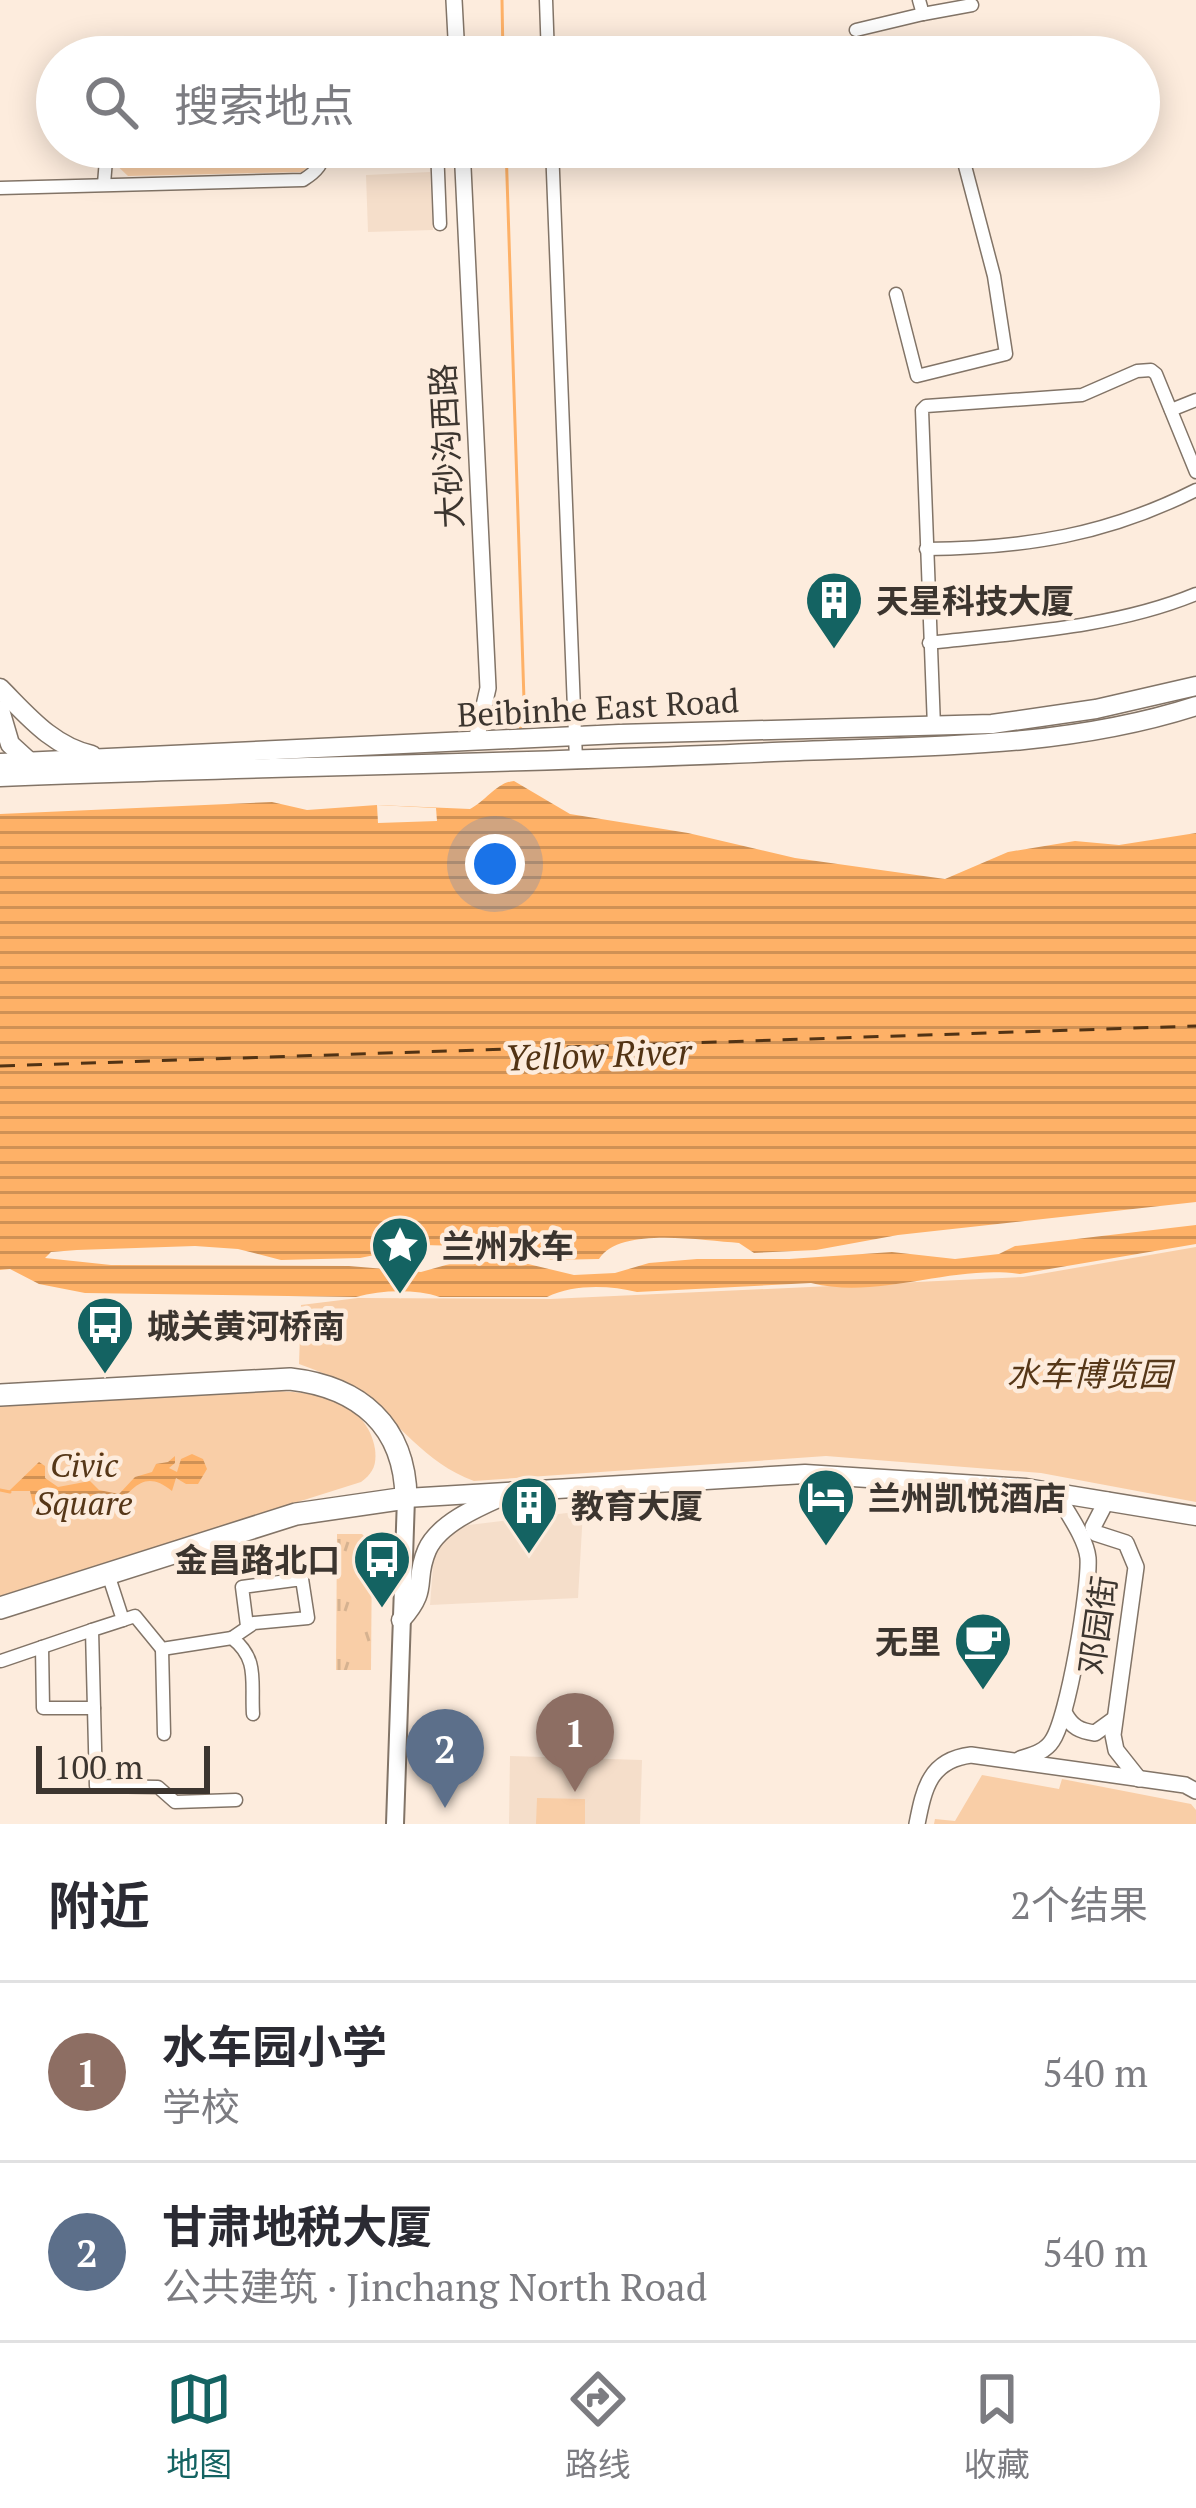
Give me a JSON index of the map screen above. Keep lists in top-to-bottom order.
{
  "streets": {
    "main road": ["Beibinhe East Road"],
    "street": ["大砂沟西路", "邓园街"]
  },
  "crossings": [
    ["大砂沟西路", "Beibinhe East Road"]
  ],
  "water": ["Yellow River"],
  "parks": ["水车博览园", "Civic Square"],
  "places": {
    "building": ["天星科技大厦", "教育大厦"],
    "place": ["兰州水车"],
    "bus stop": ["城关黄河桥南", "金昌路北口"],
    "hotel": ["兰州凯悦酒店"],
    "cafe": ["无里"]
  },
  "scale_bar": "100 m",
  "page": {
    "search": "搜索地点",
    "pins": ["1", "2"],
    "scale": "100 m",
    "heading": ["附近", "2个结果"],
    "list": [
      {
        "mark": "1",
        "name": "水车园小学",
        "note": "学校",
        "value": "540 m"
      },
      {
        "mark": "2",
        "name": "甘肃地税大厦",
        "note": "公共建筑 · Jinchang North Road",
        "value": "540 m"
      }
    ],
    "nav": ["地图", "路线", "收藏"]
  }
}
